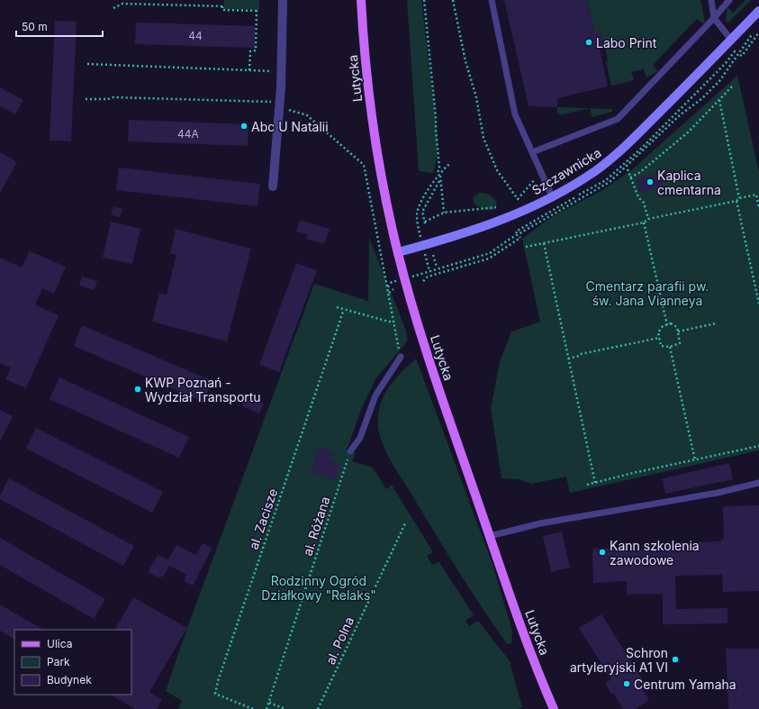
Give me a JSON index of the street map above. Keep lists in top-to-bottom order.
{
  "streets": {
    "main road": ["Lutycka"],
    "street": ["Szczawnicka"],
    "path": ["al. Zacisze", "al. Różana", "al. Polna"]
  },
  "crossings": [
    ["Lutycka", "Szczawnicka"]
  ],
  "parks": ["Cmentarz parafii pw. św. Jana Vianneya", "Rodzinny Ogród Działkowy \"Relaks\""],
  "places": [
    "Labo Print",
    "Abc U Natalii",
    "Kaplica cmentarna",
    "KWP Poznań - Wydział Transportu",
    "Kann szkolenia zawodowe",
    "Schron artyleryjski A1 VI",
    "Centrum Yamaha"
  ],
  "house_numbers": ["44", "44A"],
  "legend": ["Ulica", "Park", "Budynek"],
  "scale_bar": "50 m"
}
